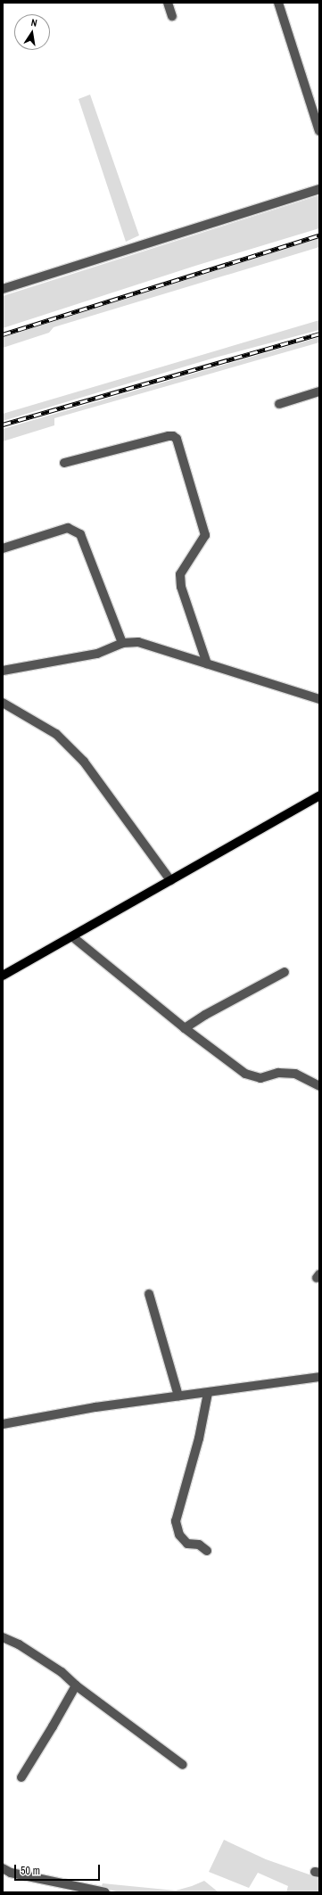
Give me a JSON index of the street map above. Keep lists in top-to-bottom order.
{
  "scale_bar": "50 m",
  "north": "top"
}
